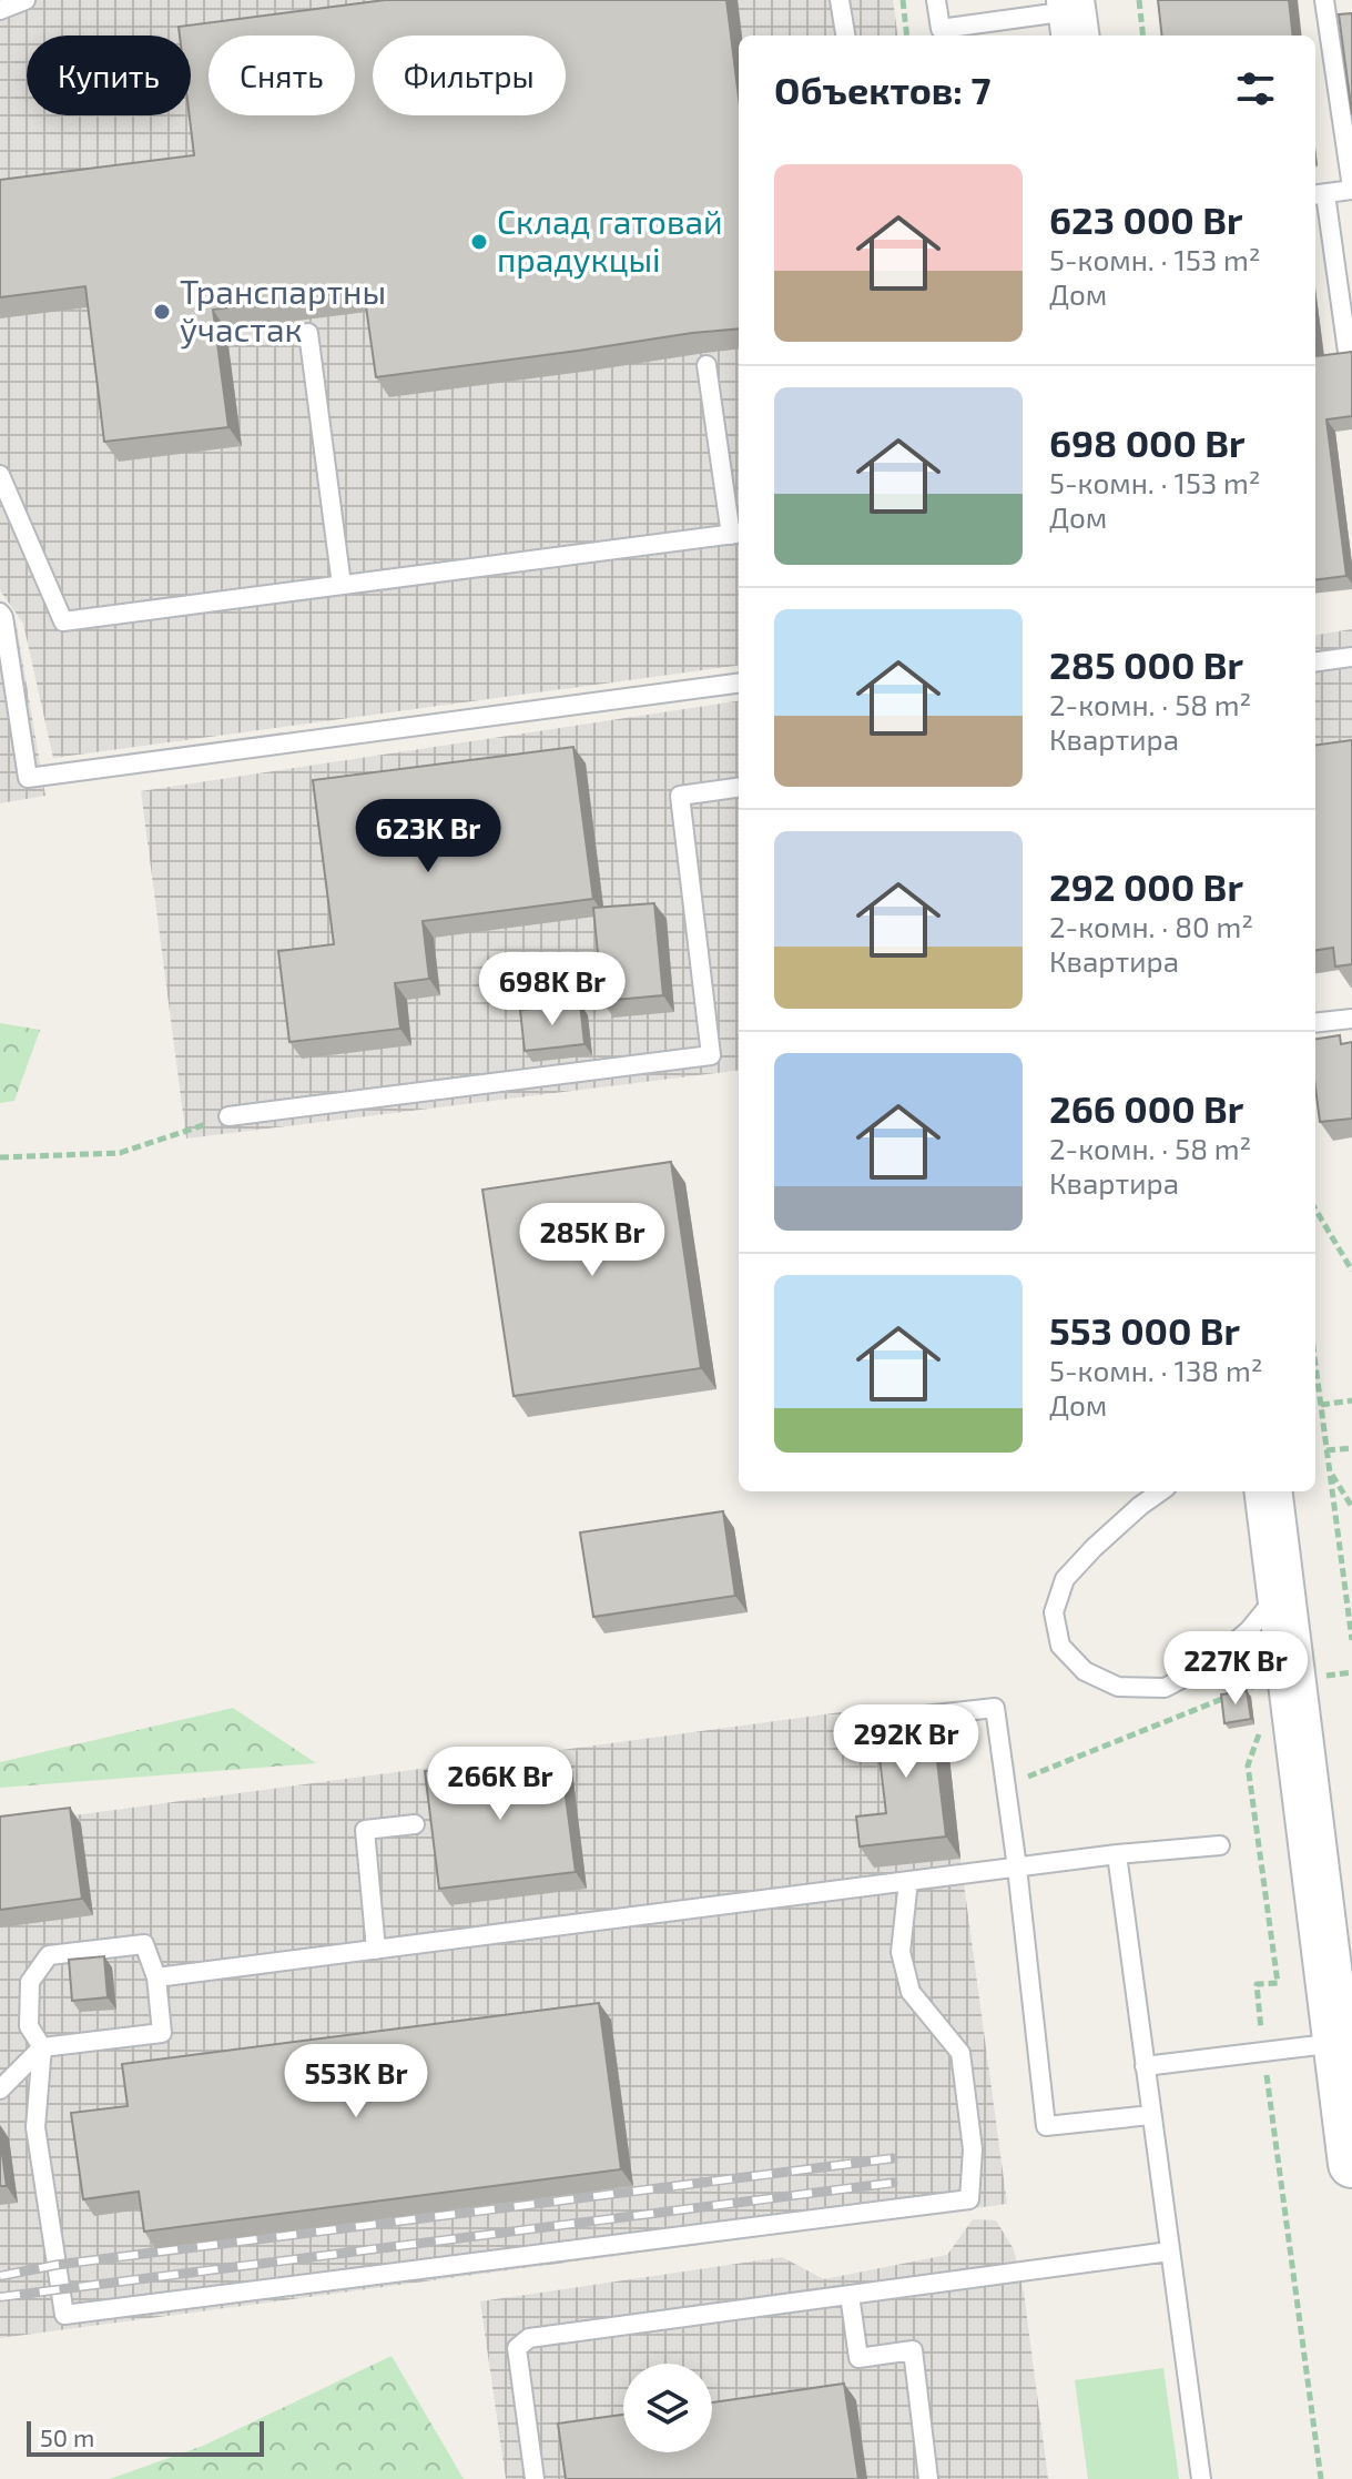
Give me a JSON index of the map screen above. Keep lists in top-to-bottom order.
{
  "places": ["Склад гатовай прадукцыі", "Транспартны ўчастак"],
  "scale_bar": "50 m",
  "page": {
    "chip": ["Купить", "Снять", "Фильтры"],
    "heading": "Объектов: 7",
    "list": [
      {
        "name": "623 000 Br",
        "note": "5-комн. · 153 m² · Дом"
      },
      {
        "name": "698 000 Br",
        "note": "5-комн. · 153 m² · Дом"
      },
      {
        "name": "285 000 Br",
        "note": "2-комн. · 58 m² · Квартира"
      },
      {
        "name": "292 000 Br",
        "note": "2-комн. · 80 m² · Квартира"
      },
      {
        "name": "266 000 Br",
        "note": "2-комн. · 58 m² · Квартира"
      },
      {
        "name": "553 000 Br",
        "note": "5-комн. · 138 m² · Дом"
      }
    ],
    "price": [
      "623K Br",
      "698K Br",
      "285K Br",
      "227K Br",
      "292K Br",
      "266K Br",
      "553K Br"
    ],
    "scale": "50 m"
  }
}
